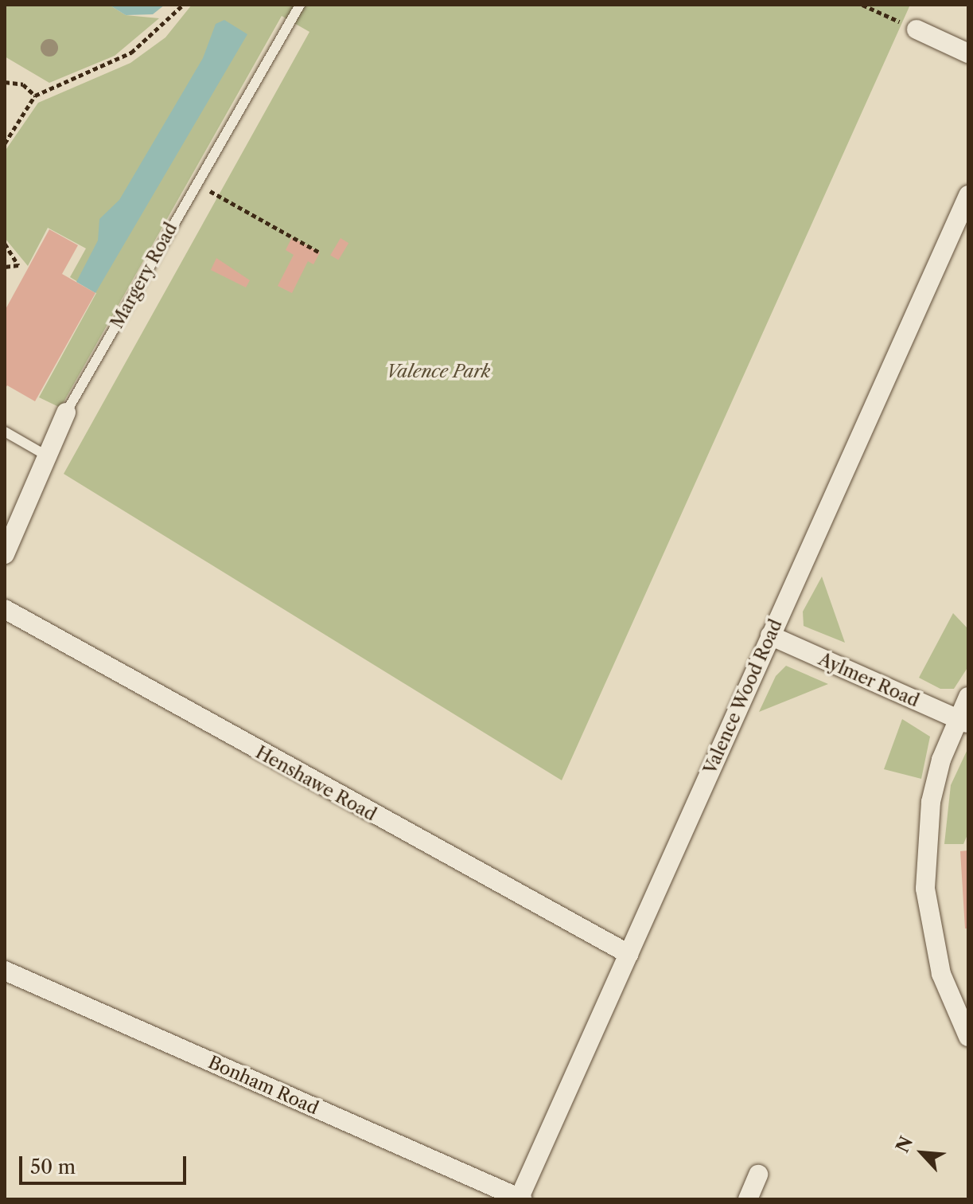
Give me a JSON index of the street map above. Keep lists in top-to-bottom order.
{
  "streets": {
    "street": [
      "Margery Road",
      "Aylmer Road",
      "Valence Wood Road",
      "Henshawe Road",
      "Bonham Road"
    ]
  },
  "crossings": [
    ["Aylmer Road", "Valence Wood Road"],
    ["Valence Wood Road", "Henshawe Road"],
    ["Valence Wood Road", "Bonham Road"]
  ],
  "parks": ["Valence Park"],
  "scale_bar": "50 m",
  "north": "top left"
}
